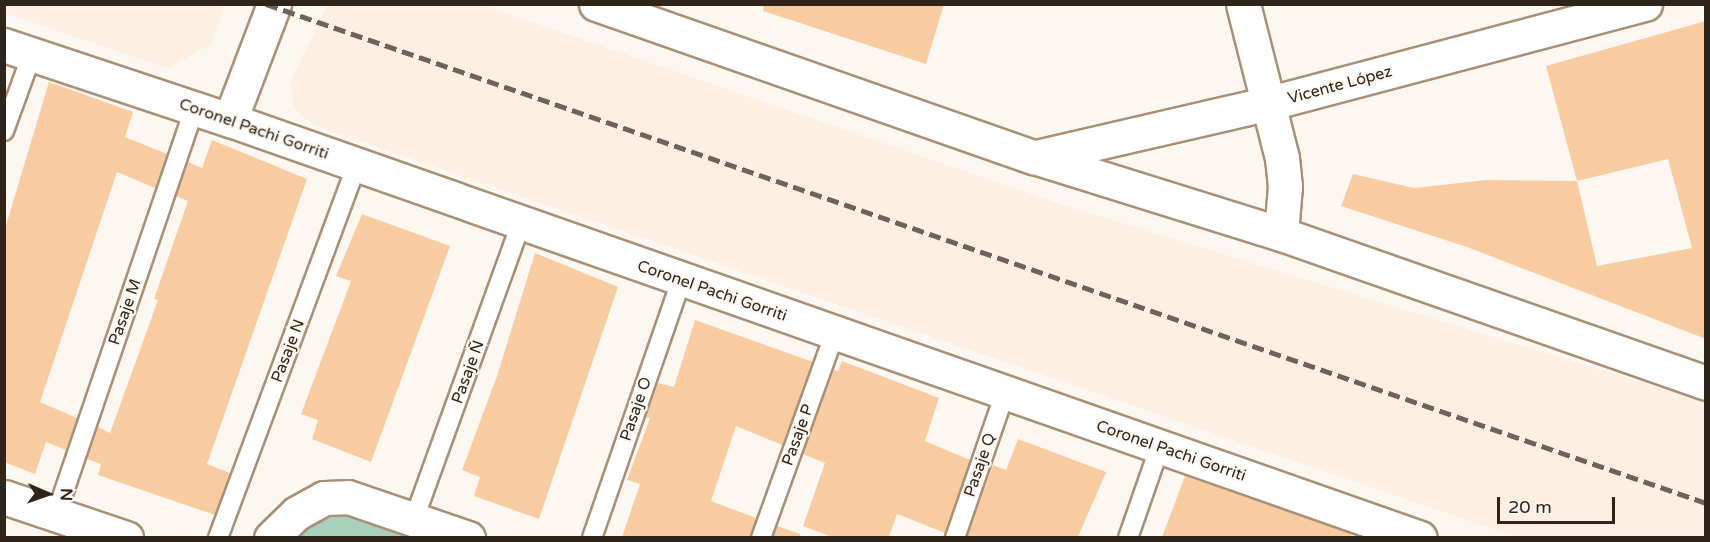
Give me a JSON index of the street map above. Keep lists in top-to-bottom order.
{
  "streets": {
    "street": ["Vicente López", "Coronel Pachi Gorriti"],
    "lane": [
      "Pasaje M",
      "Pasaje N",
      "Pasaje Ñ",
      "Pasaje O",
      "Pasaje P",
      "Pasaje Q"
    ]
  },
  "crossings": [
    ["Coronel Pachi Gorriti", "Pasaje M"],
    ["Coronel Pachi Gorriti", "Pasaje N"],
    ["Coronel Pachi Gorriti", "Pasaje Ñ"],
    ["Coronel Pachi Gorriti", "Pasaje O"],
    ["Coronel Pachi Gorriti", "Pasaje P"],
    ["Coronel Pachi Gorriti", "Pasaje Q"]
  ],
  "scale_bar": "20 m",
  "north": "right"
}
